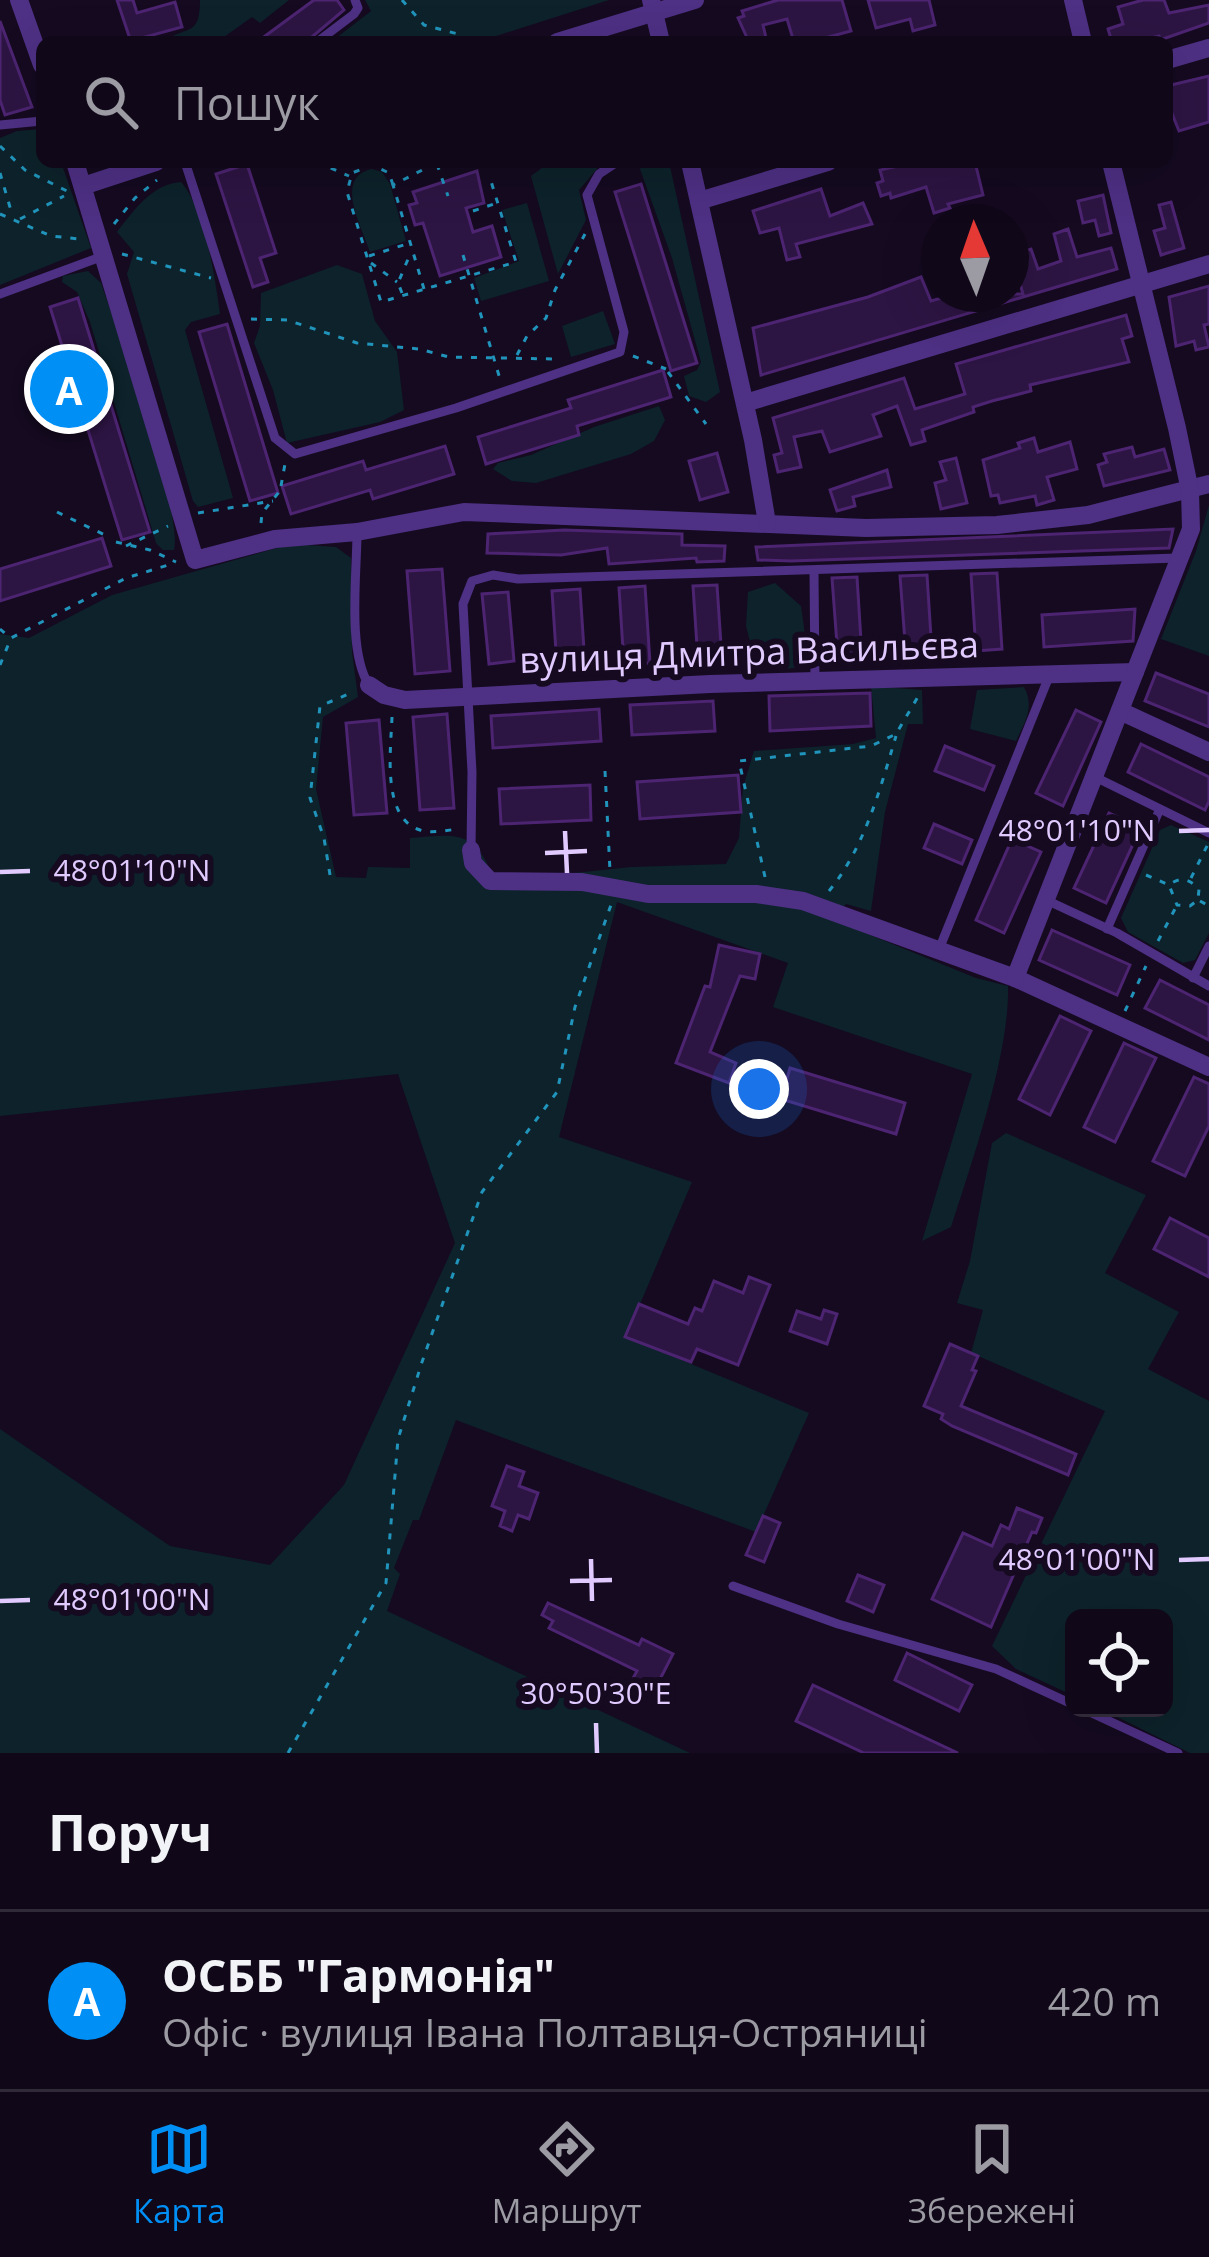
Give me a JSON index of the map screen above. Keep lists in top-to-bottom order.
{
  "streets": {
    "street": ["вулиця Дмитра Васильєва"]
  },
  "north": "top",
  "page": {
    "search": "Пошук",
    "pins": "A",
    "heading": "Поруч",
    "list": [
      {
        "mark": "A",
        "name": "ОСББ \"Гармонія\"",
        "note": "Офіс · вулиця Івана Полтавця-Остряниці",
        "value": "420 m"
      }
    ],
    "nav": ["Карта", "Маршрут", "Збережені"]
  },
  "coordinates": ["48°01'10\"N", "48°01'00\"N", "30°50'30\"E"]
}
